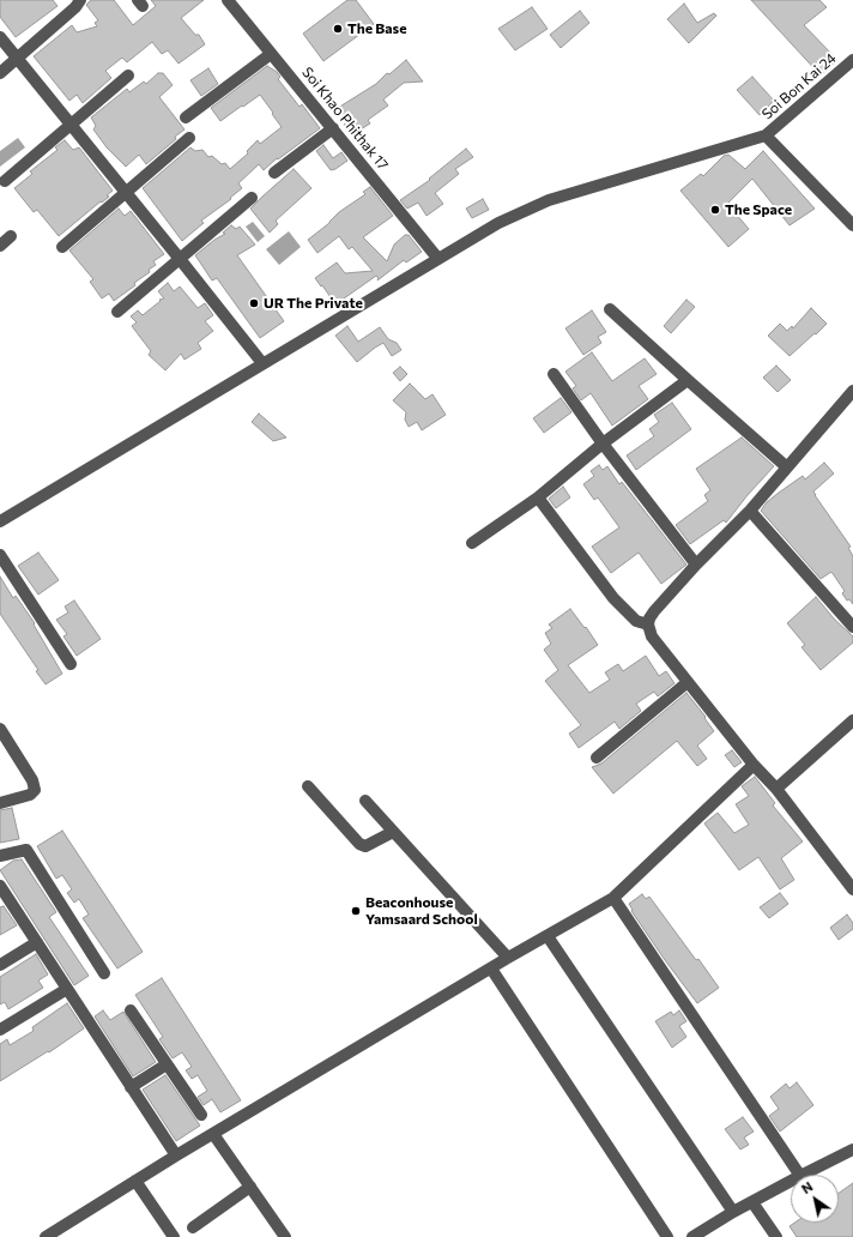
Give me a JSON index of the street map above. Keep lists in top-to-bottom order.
{
  "streets": {
    "street": ["Soi Bon Kai 24", "Soi Khao Phithak 17"]
  },
  "places": [
    "The Base",
    "The Space",
    "UR The Private",
    "Beaconhouse Yamsaard School"
  ],
  "north": "top left"
}
